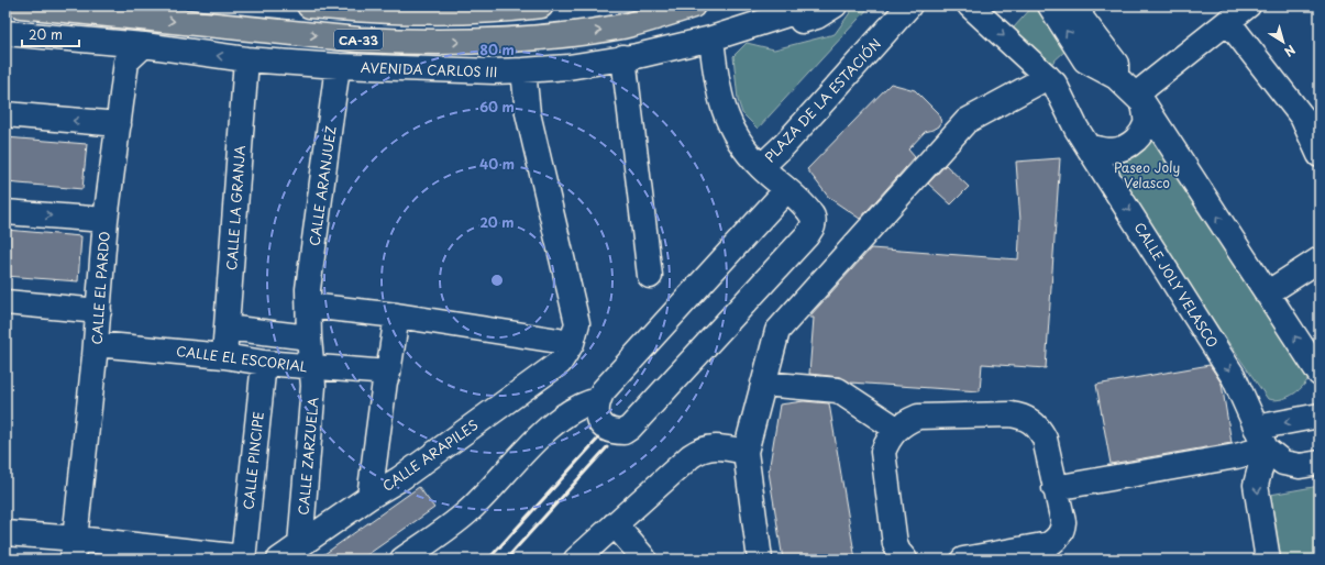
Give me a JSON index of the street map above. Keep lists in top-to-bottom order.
{
  "streets": {
    "highway": ["CA-33"],
    "street": [
      "AVENIDA CARLOS III",
      "PLAZA DE LA ESTACIÓN",
      "CALLE ARANJUEZ",
      "CALLE LA GRANJA",
      "CALLE JOLY VELASCO",
      "CALLE EL PARDO",
      "CALLE EL ESCORIAL",
      "CALLE ARAPILES",
      "CALLE ZARZUELA",
      "CALLE PINCIPE"
    ]
  },
  "crossings": [
    ["AVENIDA CARLOS III", "PLAZA DE LA ESTACIÓN"],
    ["AVENIDA CARLOS III", "CALLE ARANJUEZ"],
    ["AVENIDA CARLOS III", "CALLE LA GRANJA"],
    ["AVENIDA CARLOS III", "CALLE EL PARDO"],
    ["AVENIDA CARLOS III", "CALLE ARAPILES"],
    ["CALLE ARANJUEZ", "CALLE ZARZUELA"],
    ["CALLE LA GRANJA", "CALLE EL ESCORIAL"],
    ["CALLE EL PARDO", "CALLE EL ESCORIAL"],
    ["CALLE EL ESCORIAL", "CALLE ZARZUELA"],
    ["CALLE EL ESCORIAL", "CALLE PINCIPE"],
    ["CALLE ARAPILES", "CALLE ZARZUELA"]
  ],
  "parks": ["Paseo Joly Velasco"],
  "scale_bar": "20 m",
  "north": "bottom right",
  "rings": [
    "80 m",
    "60 m",
    "40 m",
    "20 m"
  ]
}
